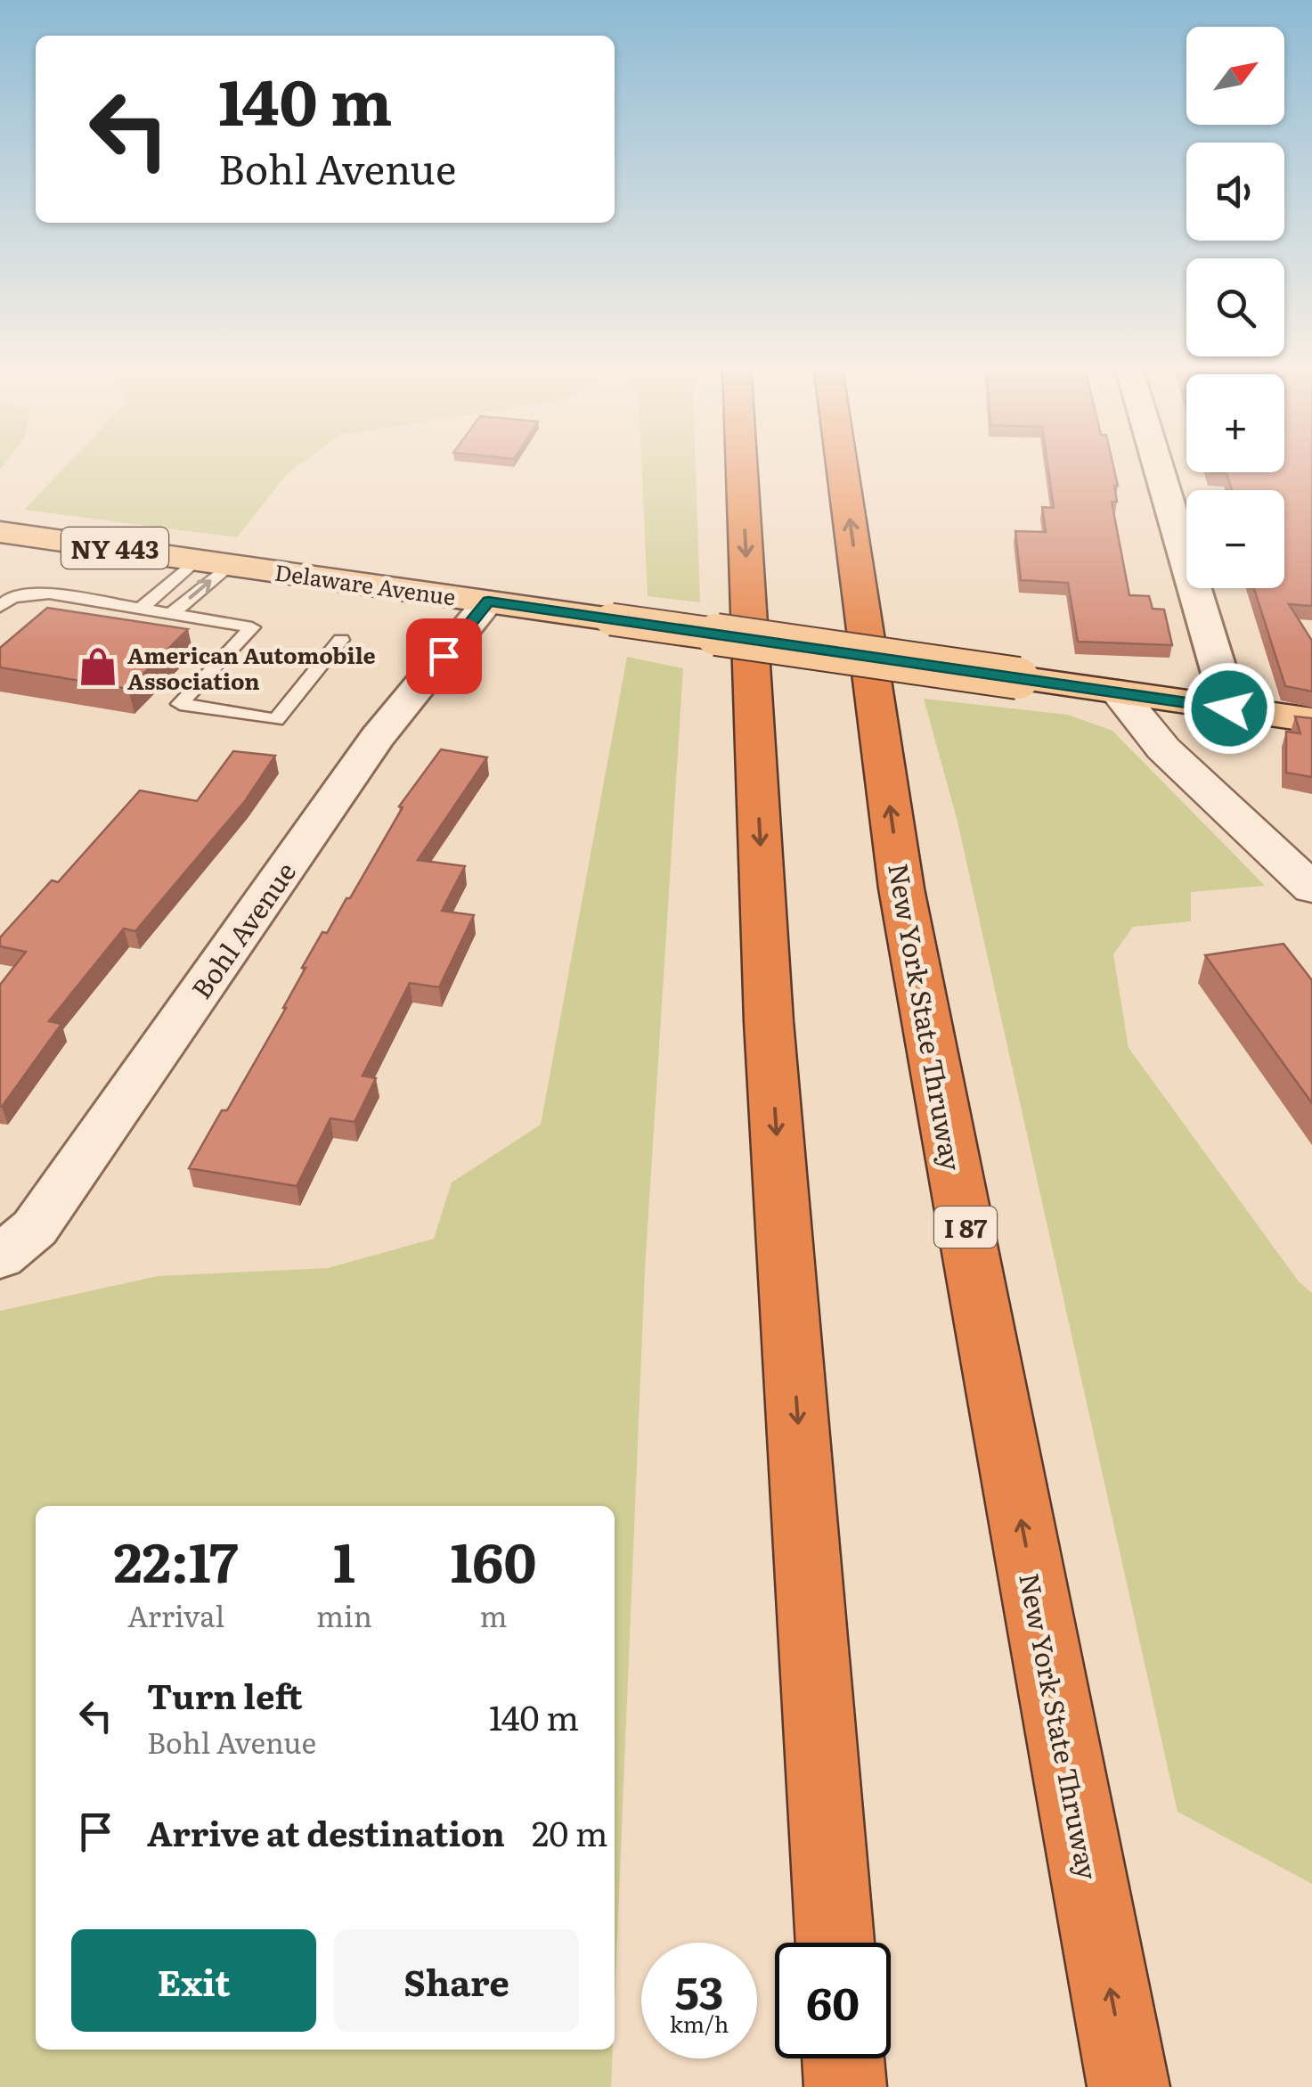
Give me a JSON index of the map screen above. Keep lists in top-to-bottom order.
{
  "streets": {
    "highway": ["New York State Thruway", "I 87"],
    "main road": ["NY 443", "Delaware Avenue"],
    "street": ["Bohl Avenue"]
  },
  "crossings": [
    ["Delaware Avenue", "Bohl Avenue"]
  ],
  "places": {
    "shop": ["American Automobile Association"]
  },
  "north": "top right",
  "page": {
    "map_buttons": ["+", "−"],
    "turn": ["140 m", "Bohl Avenue"],
    "eta": [
      "22:17",
      "Arrival",
      "1",
      "min",
      "160",
      "m"
    ],
    "list": [
      {
        "name": "Turn left",
        "note": "Bohl Avenue",
        "value": "140 m"
      },
      {
        "name": "Arrive at destination",
        "value": "20 m"
      }
    ],
    "buttons": ["Exit", "Share"],
    "speed": "53 km/h",
    "limit": "60"
  }
}
